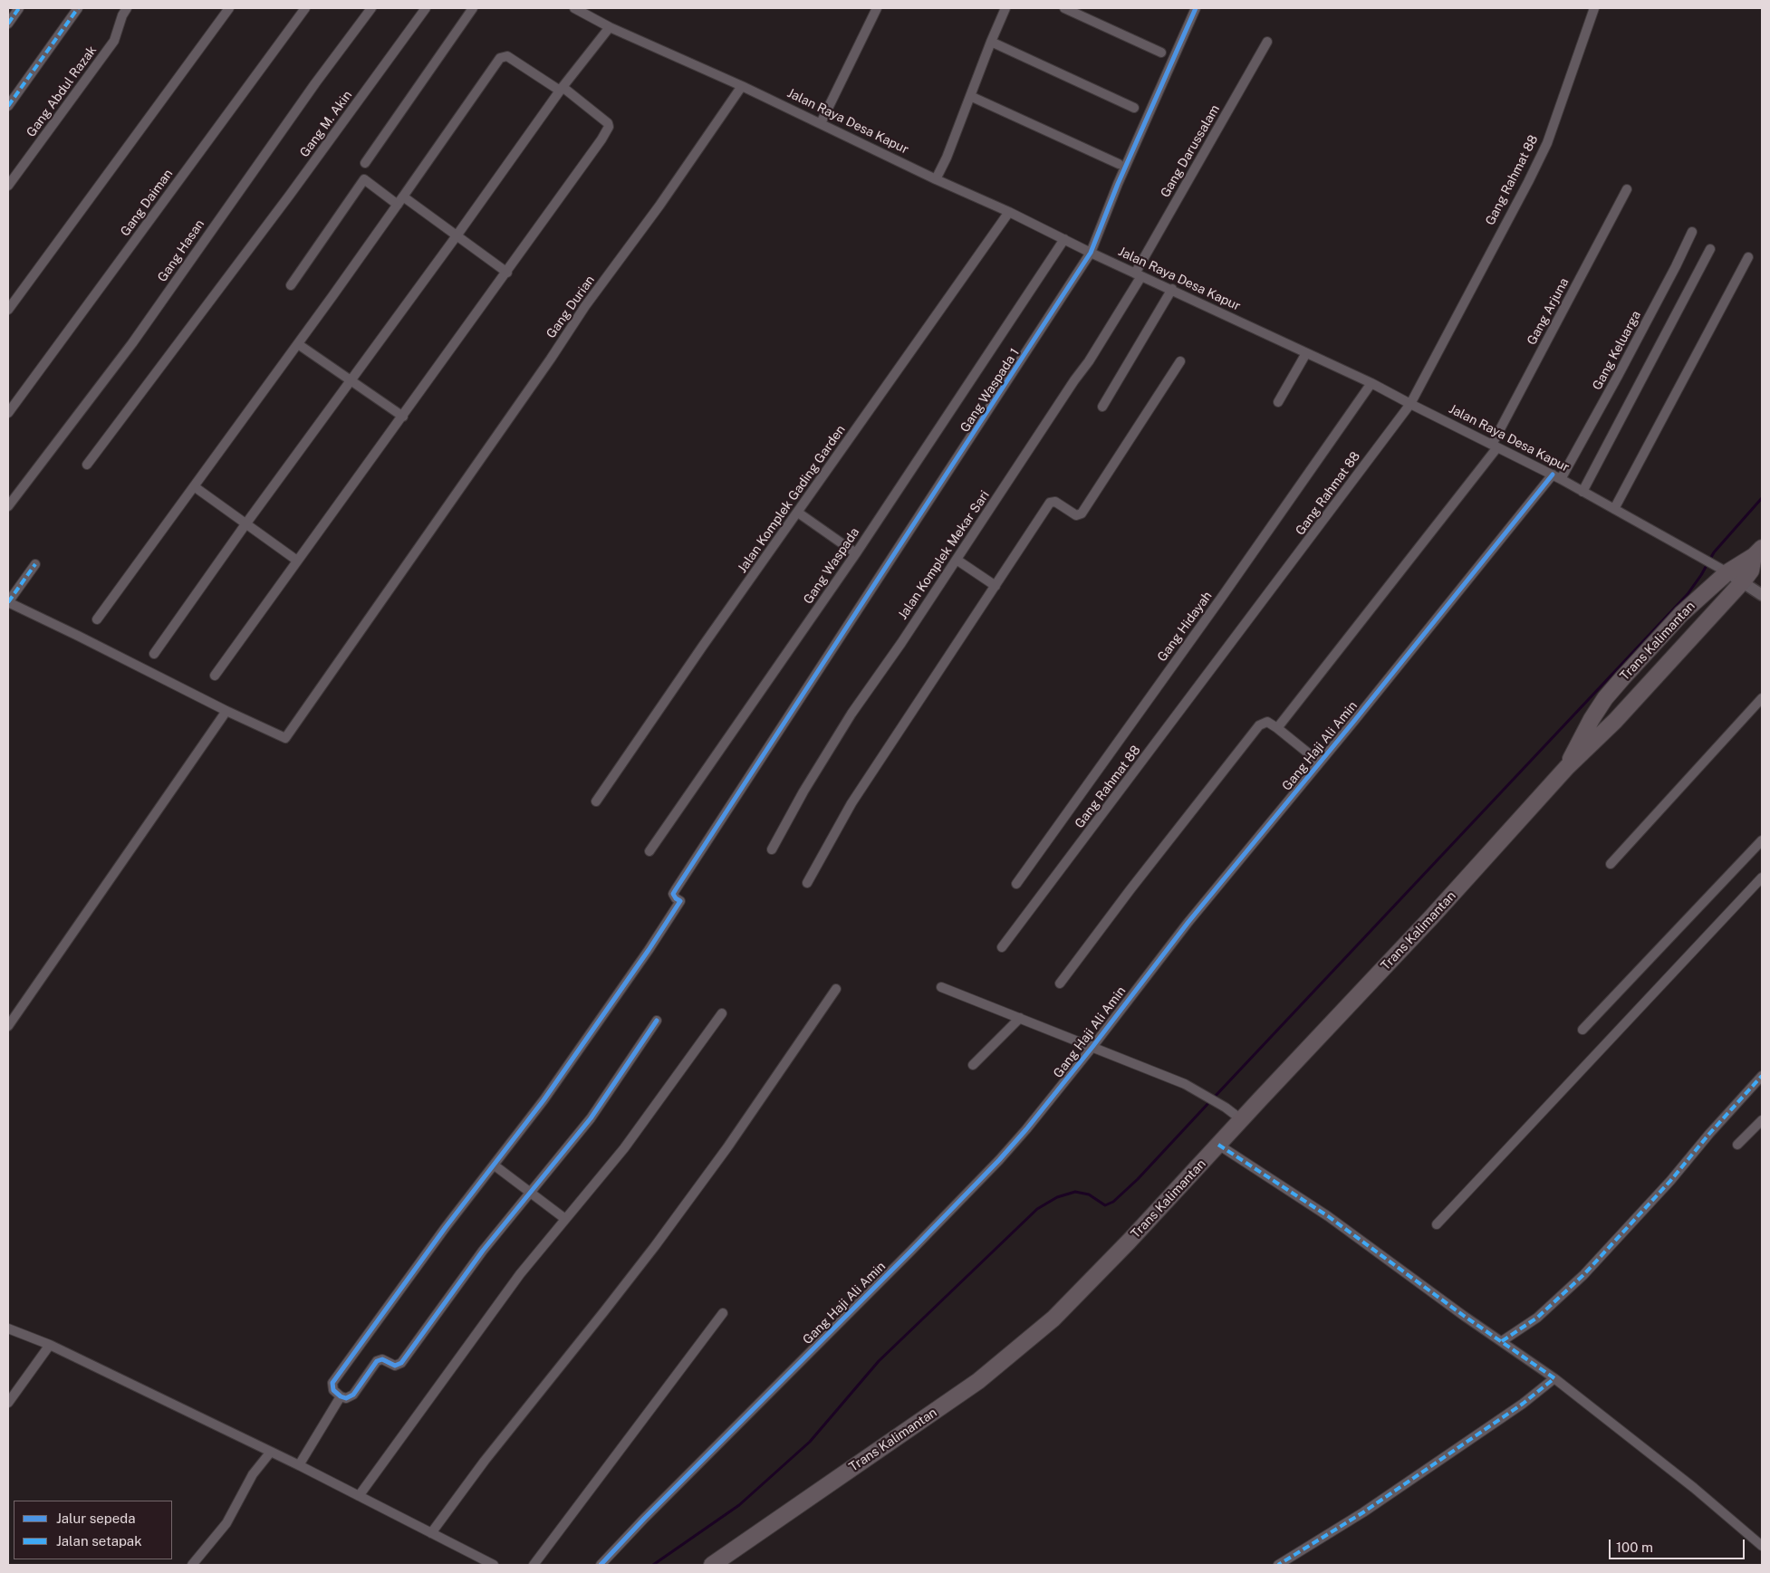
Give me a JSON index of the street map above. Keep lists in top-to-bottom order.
{
  "streets": {
    "highway": ["Trans Kalimantan"],
    "street": [
      "Gang Abdul Razak",
      "Jalan Raya Desa Kapur",
      "Gang M. Akin",
      "Gang Darussalam",
      "Gang Rahmat 88",
      "Gang Daiman",
      "Gang Hasan",
      "Gang Durian",
      "Gang Arjuna",
      "Gang Keluarga",
      "Gang Waspada 1",
      "Jalan Komplek Gading Garden",
      "Jalan Komplek Mekar Sari",
      "Gang Waspada",
      "Gang Hidayah",
      "Gang Haji Ali Amin"
    ]
  },
  "crossings": [
    ["Jalan Raya Desa Kapur", "Gang Darussalam"],
    ["Jalan Raya Desa Kapur", "Gang Rahmat 88"],
    ["Jalan Raya Desa Kapur", "Gang Durian"],
    ["Jalan Raya Desa Kapur", "Gang Arjuna"],
    ["Jalan Raya Desa Kapur", "Gang Keluarga"],
    ["Jalan Raya Desa Kapur", "Gang Waspada 1"],
    ["Jalan Raya Desa Kapur", "Jalan Komplek Gading Garden"],
    ["Jalan Raya Desa Kapur", "Jalan Komplek Mekar Sari"],
    ["Jalan Raya Desa Kapur", "Gang Waspada"],
    ["Jalan Raya Desa Kapur", "Gang Hidayah"],
    ["Jalan Raya Desa Kapur", "Trans Kalimantan"],
    ["Jalan Raya Desa Kapur", "Gang Haji Ali Amin"],
    ["Gang Darussalam", "Jalan Komplek Mekar Sari"],
    ["Gang Keluarga", "Gang Haji Ali Amin"]
  ],
  "legend": ["Jalur sepeda", "Jalan setapak"],
  "scale_bar": "100 m"
}
